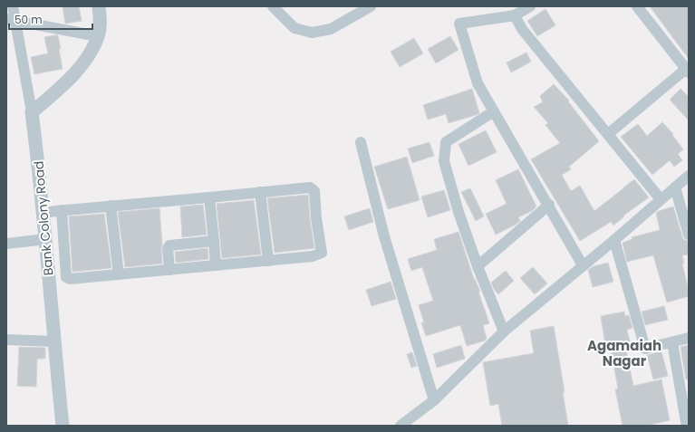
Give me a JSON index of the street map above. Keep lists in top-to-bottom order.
{
  "streets": {
    "street": ["Bank Colony Road"]
  },
  "districts": ["Agamaiah Nagar"],
  "scale_bar": "50 m"
}
